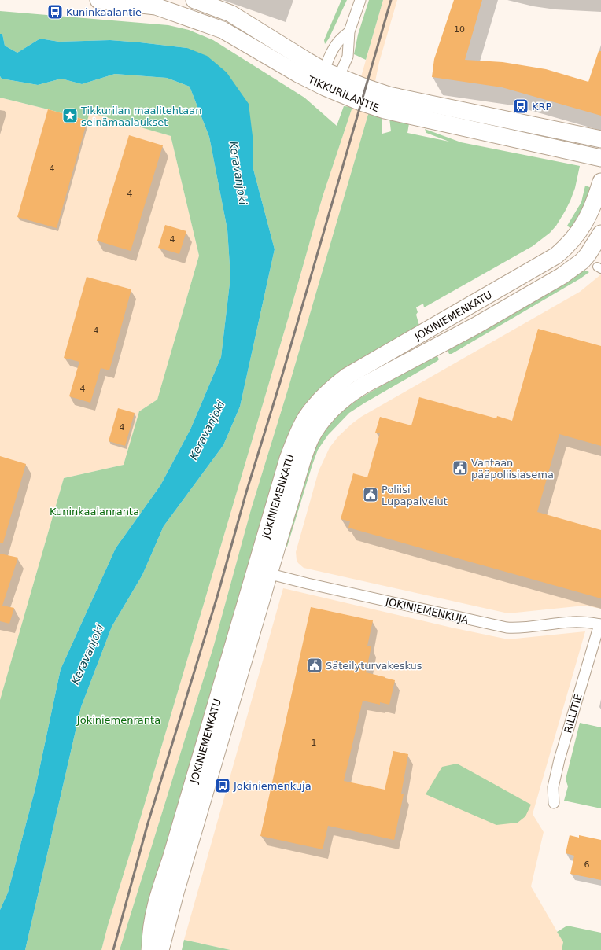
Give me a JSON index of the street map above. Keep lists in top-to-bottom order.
{
  "streets": {
    "main road": ["TIKKURILANTIE", "JOKINIEMENKATU"],
    "street": ["JOKINIEMENKUJA", "RILLITIE"]
  },
  "crossings": [
    ["JOKINIEMENKATU", "JOKINIEMENKUJA"],
    ["JOKINIEMENKUJA", "RILLITIE"]
  ],
  "water": ["Keravanjoki"],
  "parks": ["Kuninkaalanranta", "Jokiniemenranta"],
  "places": {
    "bus stop": ["Kuninkaalantie", "KRP", "Jokiniemenkuja"],
    "place": ["Tikkurilan maalitehtaan seinämaalaukset"],
    "public building": ["Vantaan pääpoliisiasema", "Poliisi Lupapalvelut", "Säteilyturvakeskus"]
  },
  "house_numbers": [
    "10",
    "4",
    "4",
    "4",
    "4",
    "4",
    "4",
    "1",
    "6"
  ]
}
